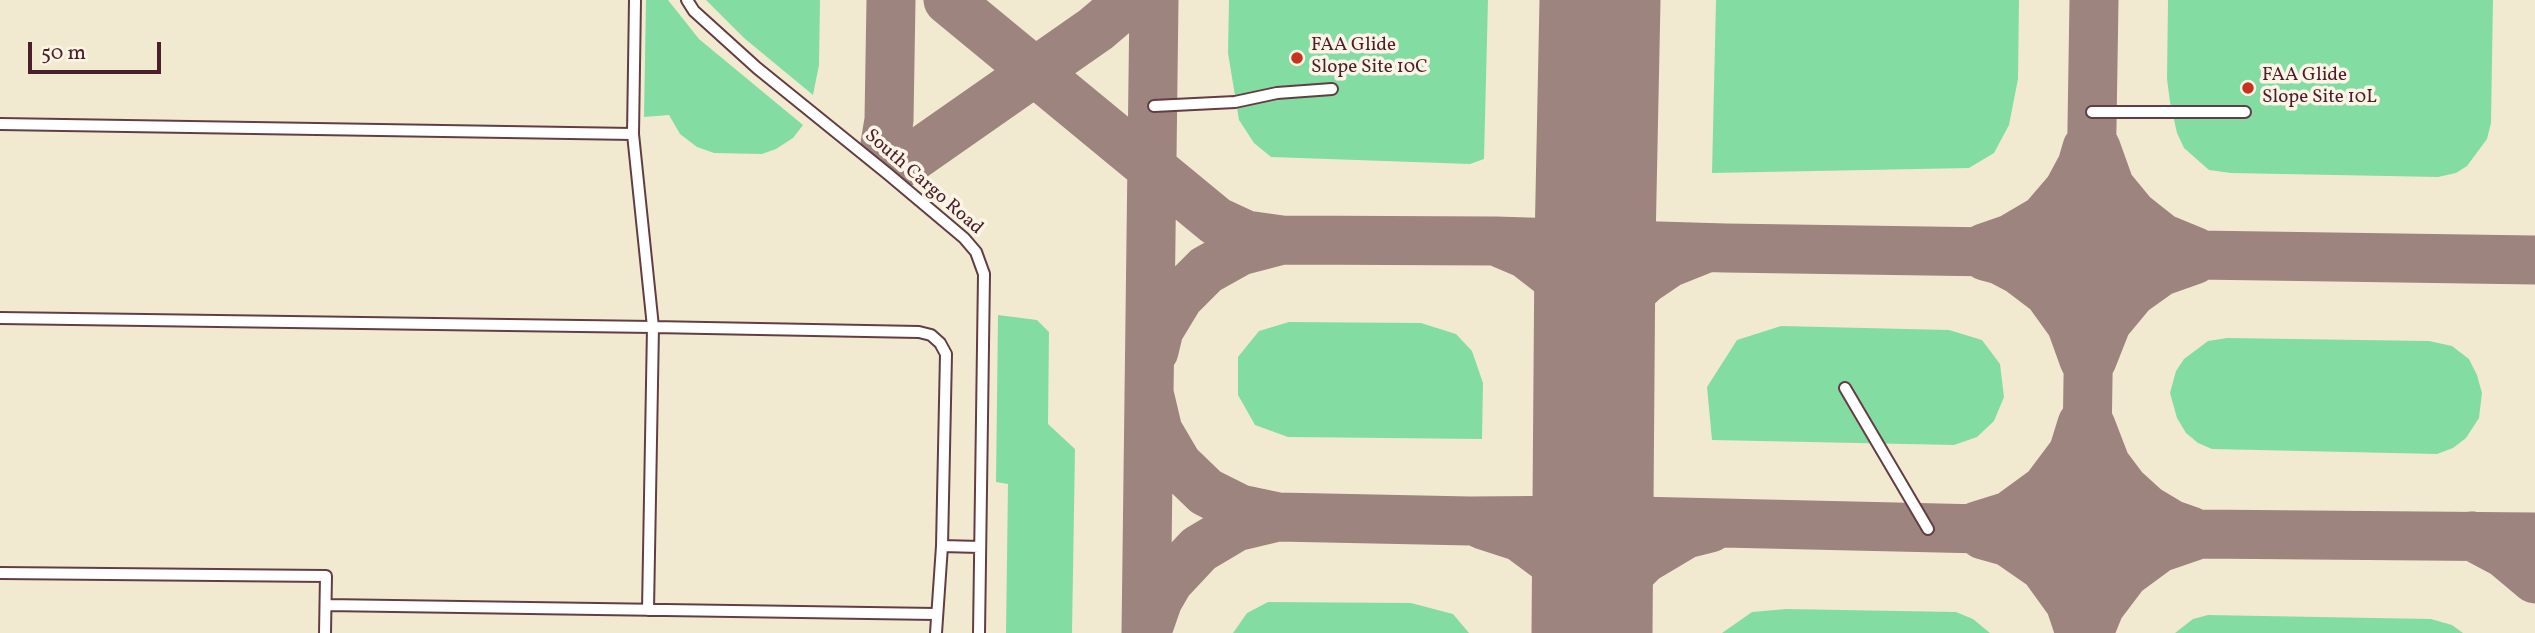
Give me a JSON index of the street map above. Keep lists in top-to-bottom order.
{
  "streets": {
    "lane": ["South Cargo Road"]
  },
  "places": ["FAA Glide Slope Site 10C", "FAA Glide Slope Site 10L"],
  "scale_bar": "50 m"
}
